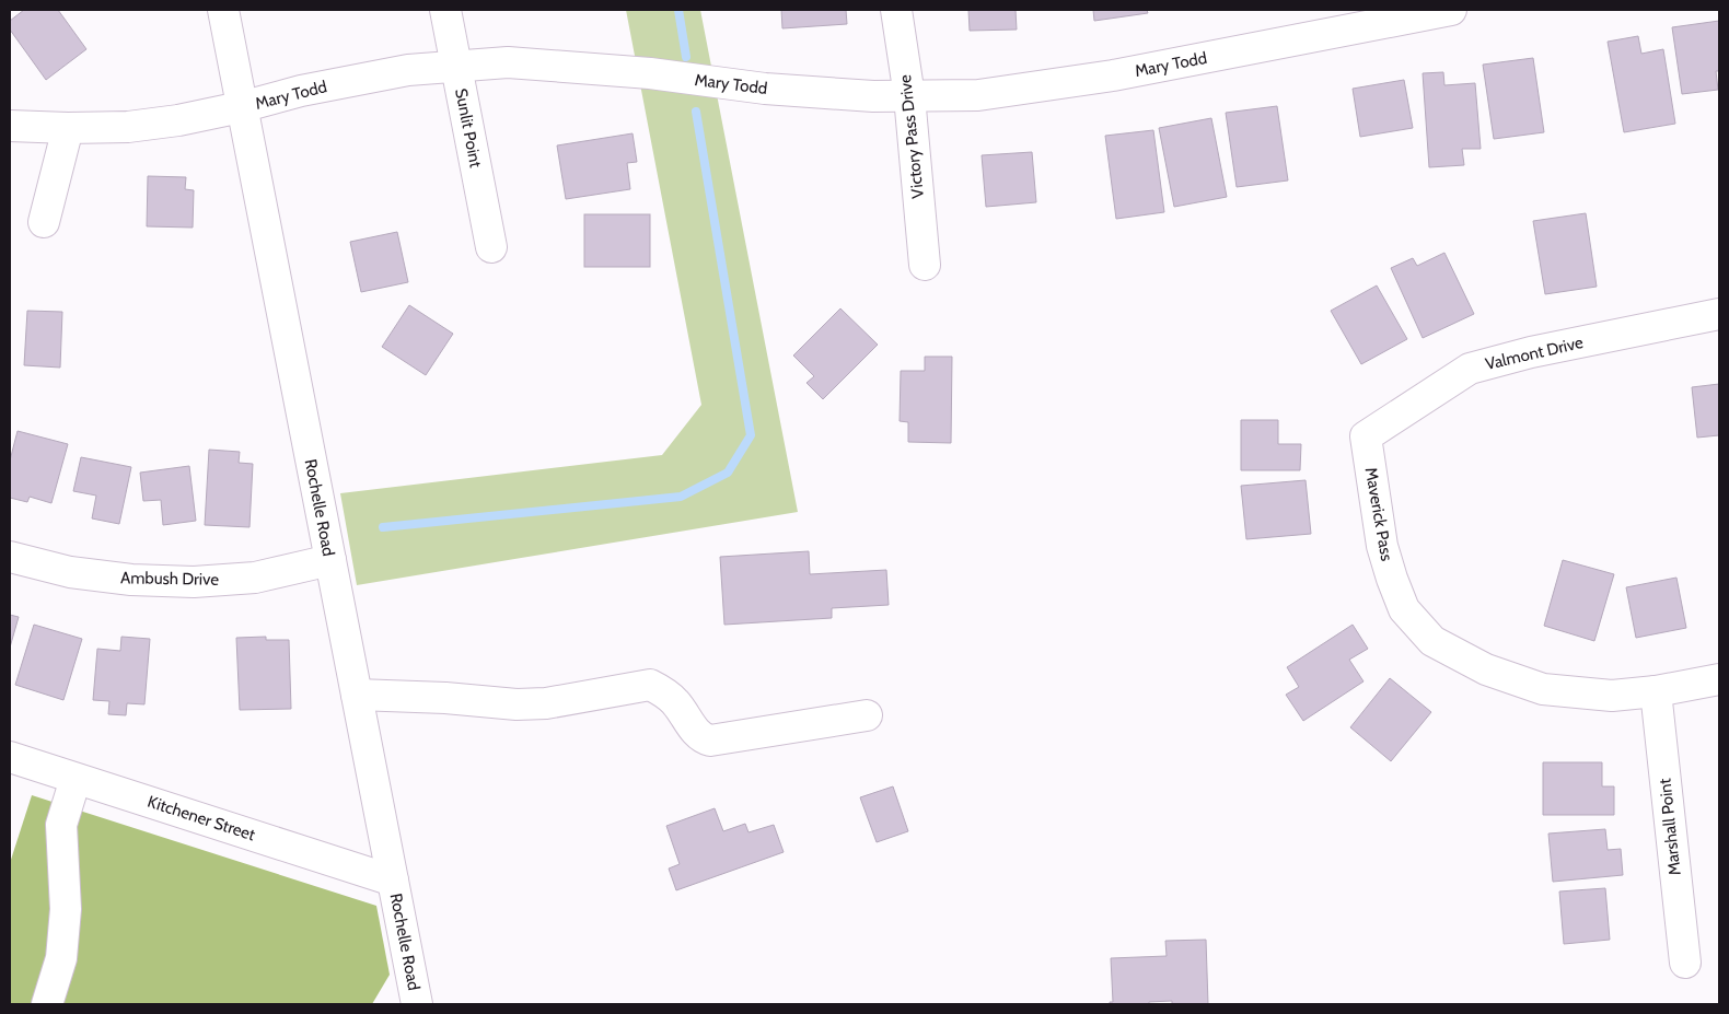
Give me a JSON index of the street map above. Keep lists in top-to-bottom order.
{
  "streets": {
    "street": [
      "Mary Todd",
      "Sunlit Point",
      "Victory Pass Drive",
      "Valmont Drive",
      "Rochelle Road",
      "Maverick Pass",
      "Ambush Drive",
      "Kitchener Street",
      "Marshall Point"
    ]
  },
  "crossings": [
    ["Mary Todd", "Sunlit Point"],
    ["Mary Todd", "Victory Pass Drive"],
    ["Mary Todd", "Rochelle Road"],
    ["Valmont Drive", "Maverick Pass"],
    ["Rochelle Road", "Ambush Drive"],
    ["Rochelle Road", "Kitchener Street"],
    ["Maverick Pass", "Marshall Point"]
  ]
}
